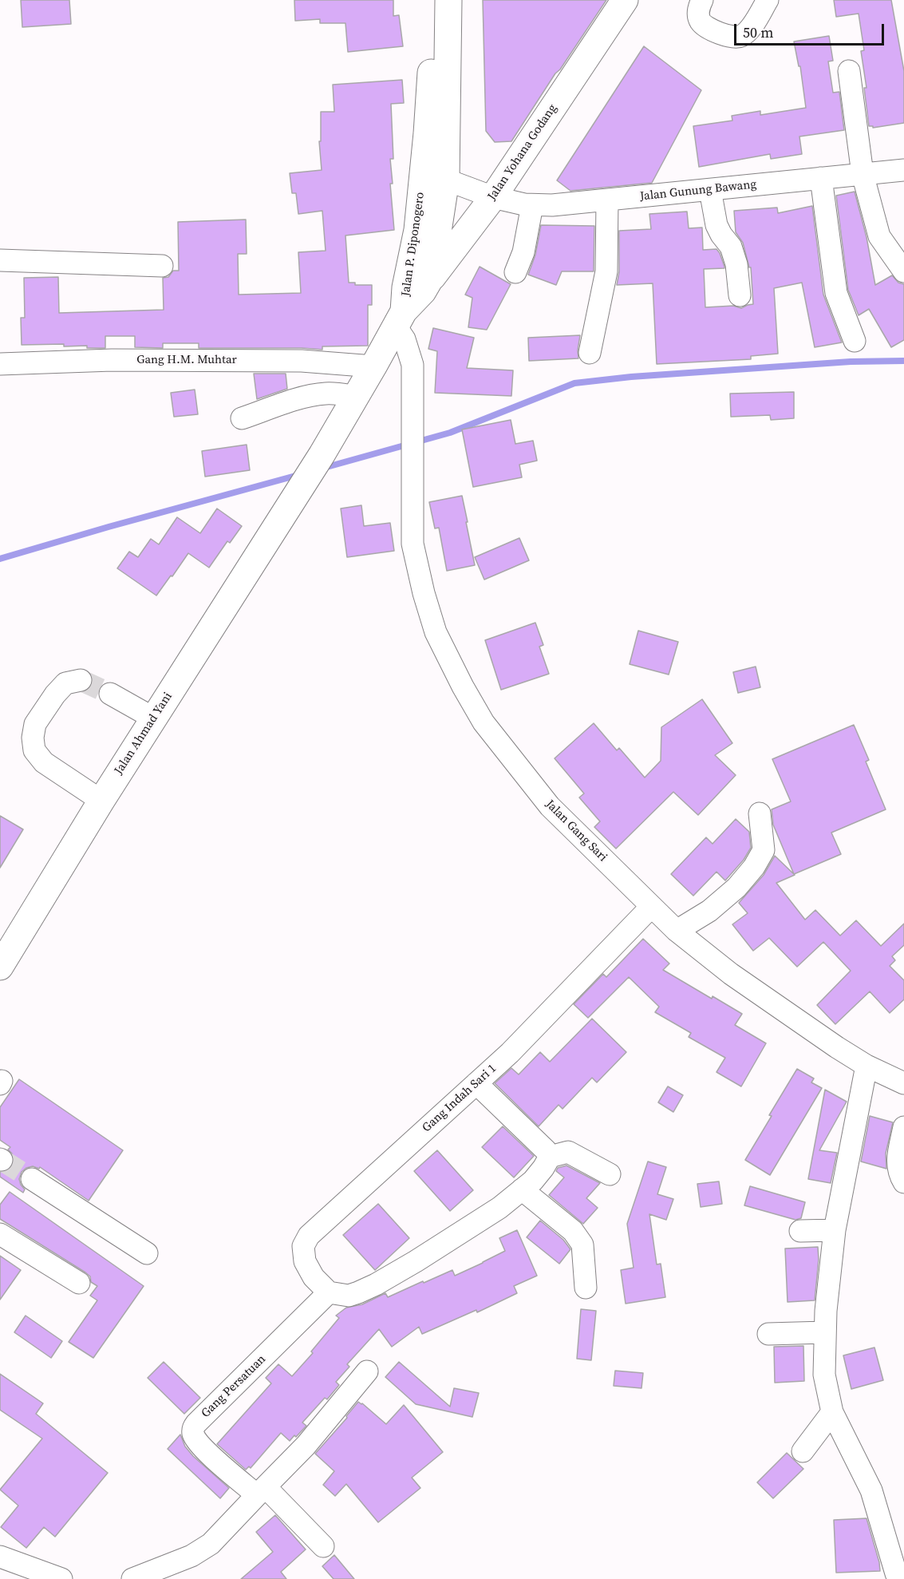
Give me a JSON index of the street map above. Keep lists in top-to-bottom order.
{
  "streets": {
    "main road": ["Jalan Yohana Godang", "Jalan P. Diponogero", "Jalan Ahmad Yani"],
    "street": [
      "Jalan Gunung Bawang",
      "Gang H.M. Muhtar",
      "Jalan Gang Sari",
      "Gang Indah Sari 1",
      "Gang Persatuan"
    ]
  },
  "crossings": [
    ["Jalan Yohana Godang", "Jalan Gunung Bawang"],
    ["Jalan Yohana Godang", "Jalan P. Diponogero"],
    ["Jalan Yohana Godang", "Jalan Ahmad Yani"],
    ["Jalan Yohana Godang", "Jalan Gang Sari"],
    ["Jalan Gunung Bawang", "Jalan P. Diponogero"],
    ["Jalan P. Diponogero", "Jalan Ahmad Yani"],
    ["Jalan P. Diponogero", "Jalan Gang Sari"],
    ["Gang H.M. Muhtar", "Jalan Ahmad Yani"],
    ["Jalan Ahmad Yani", "Jalan Gang Sari"],
    ["Jalan Gang Sari", "Gang Indah Sari 1"],
    ["Gang Indah Sari 1", "Gang Persatuan"]
  ],
  "scale_bar": "50 m"
}
